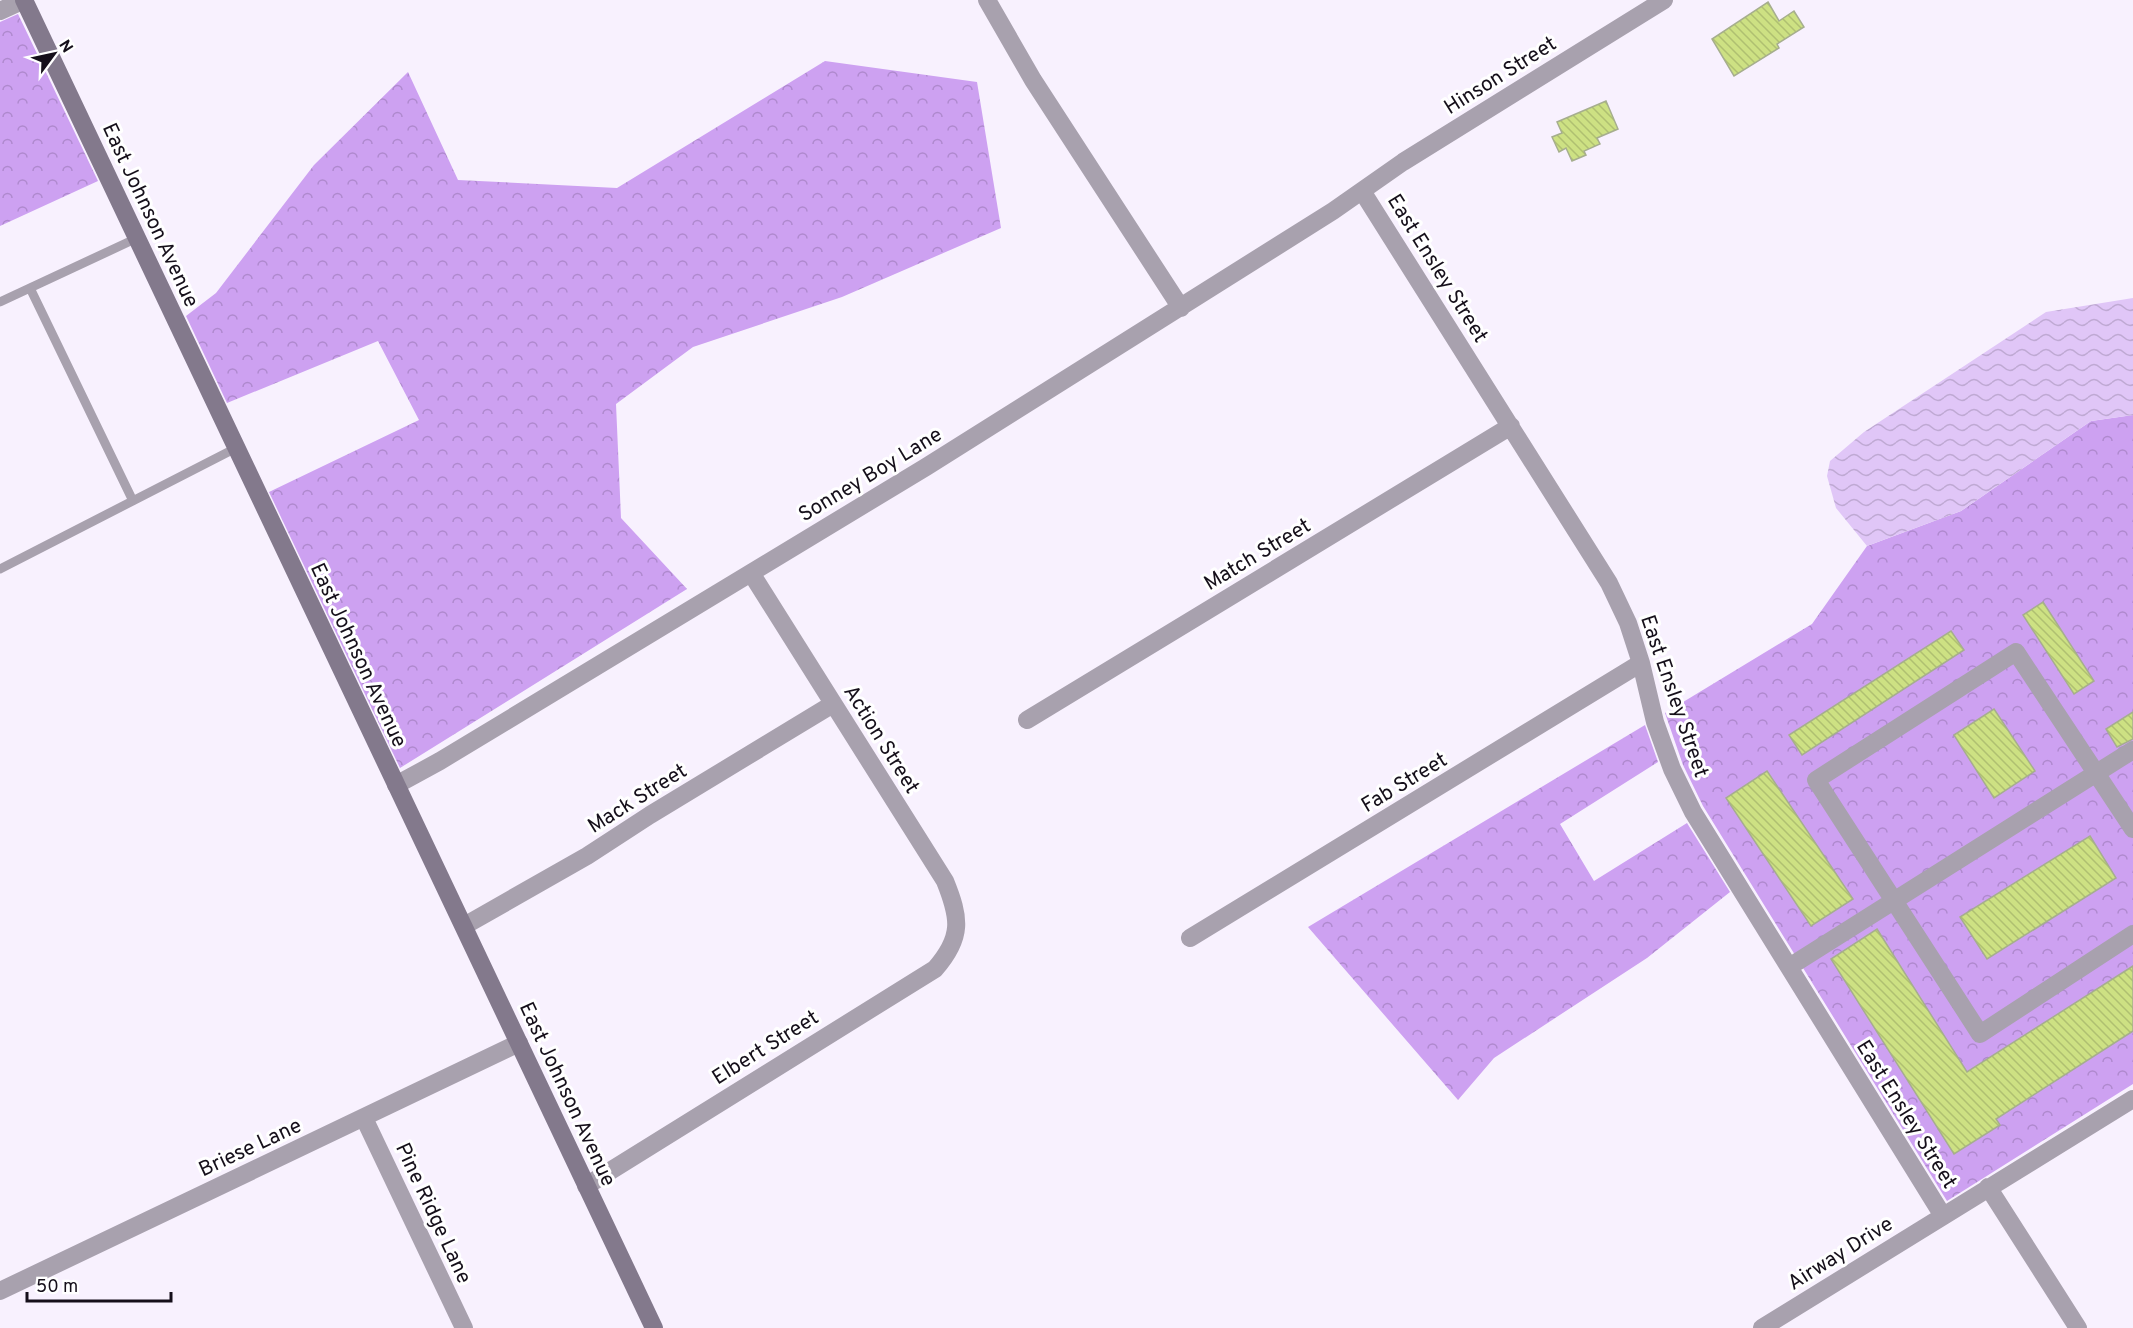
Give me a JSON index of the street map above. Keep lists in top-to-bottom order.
{
  "streets": {
    "main road": ["East Johnson Avenue"],
    "street": [
      "Hinson Street",
      "East Ensley Street",
      "Sonney Boy Lane",
      "Match Street",
      "Action Street",
      "Fab Street",
      "Mack Street",
      "Elbert Street",
      "Briese Lane",
      "Pine Ridge Lane",
      "Airway Drive"
    ]
  },
  "crossings": [
    ["Hinson Street", "East Ensley Street"],
    ["Hinson Street", "Sonney Boy Lane"],
    ["East Johnson Avenue", "Sonney Boy Lane"],
    ["East Johnson Avenue", "Mack Street"],
    ["East Johnson Avenue", "Elbert Street"],
    ["East Johnson Avenue", "Briese Lane"],
    ["East Ensley Street", "Sonney Boy Lane"],
    ["East Ensley Street", "Match Street"],
    ["East Ensley Street", "Fab Street"],
    ["East Ensley Street", "Airway Drive"],
    ["Sonney Boy Lane", "Action Street"],
    ["Action Street", "Mack Street"],
    ["Action Street", "Elbert Street"],
    ["Briese Lane", "Pine Ridge Lane"]
  ],
  "scale_bar": "50 m",
  "north": "top right"
}
